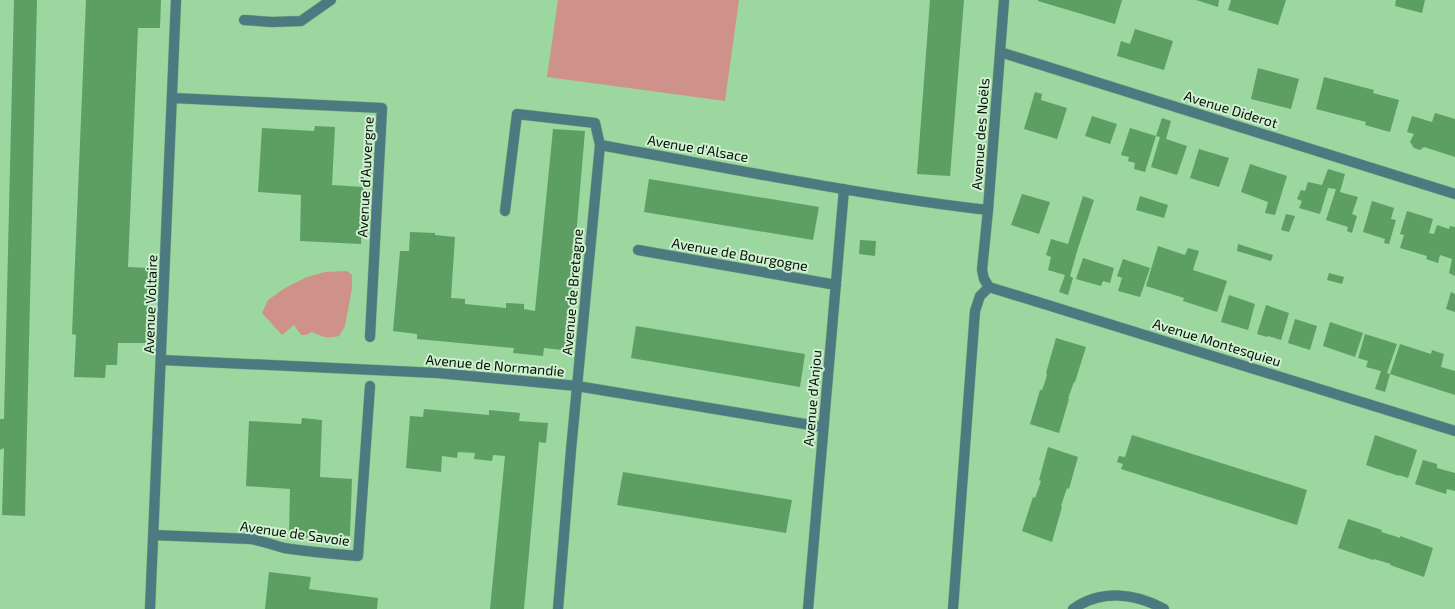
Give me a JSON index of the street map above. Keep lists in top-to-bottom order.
{
  "streets": {
    "street": [
      "Avenue Diderot",
      "Avenue des Noëls",
      "Avenue d'Alsace",
      "Avenue d'Auvergne",
      "Avenue de Bourgogne",
      "Avenue de Bretagne",
      "Avenue Voltaire",
      "Avenue Montesquieu",
      "Avenue de Normandie",
      "Avenue d'Anjou",
      "Avenue de Savoie"
    ]
  },
  "crossings": [
    ["Avenue Diderot", "Avenue des Noëls"],
    ["Avenue des Noëls", "Avenue d'Alsace"],
    ["Avenue des Noëls", "Avenue Montesquieu"],
    ["Avenue d'Alsace", "Avenue de Bretagne"],
    ["Avenue d'Alsace", "Avenue d'Anjou"],
    ["Avenue d'Auvergne", "Avenue Voltaire"],
    ["Avenue de Bourgogne", "Avenue d'Anjou"],
    ["Avenue de Bretagne", "Avenue de Normandie"],
    ["Avenue Voltaire", "Avenue de Normandie"],
    ["Avenue Voltaire", "Avenue de Savoie"],
    ["Avenue de Normandie", "Avenue d'Anjou"]
  ]
}
